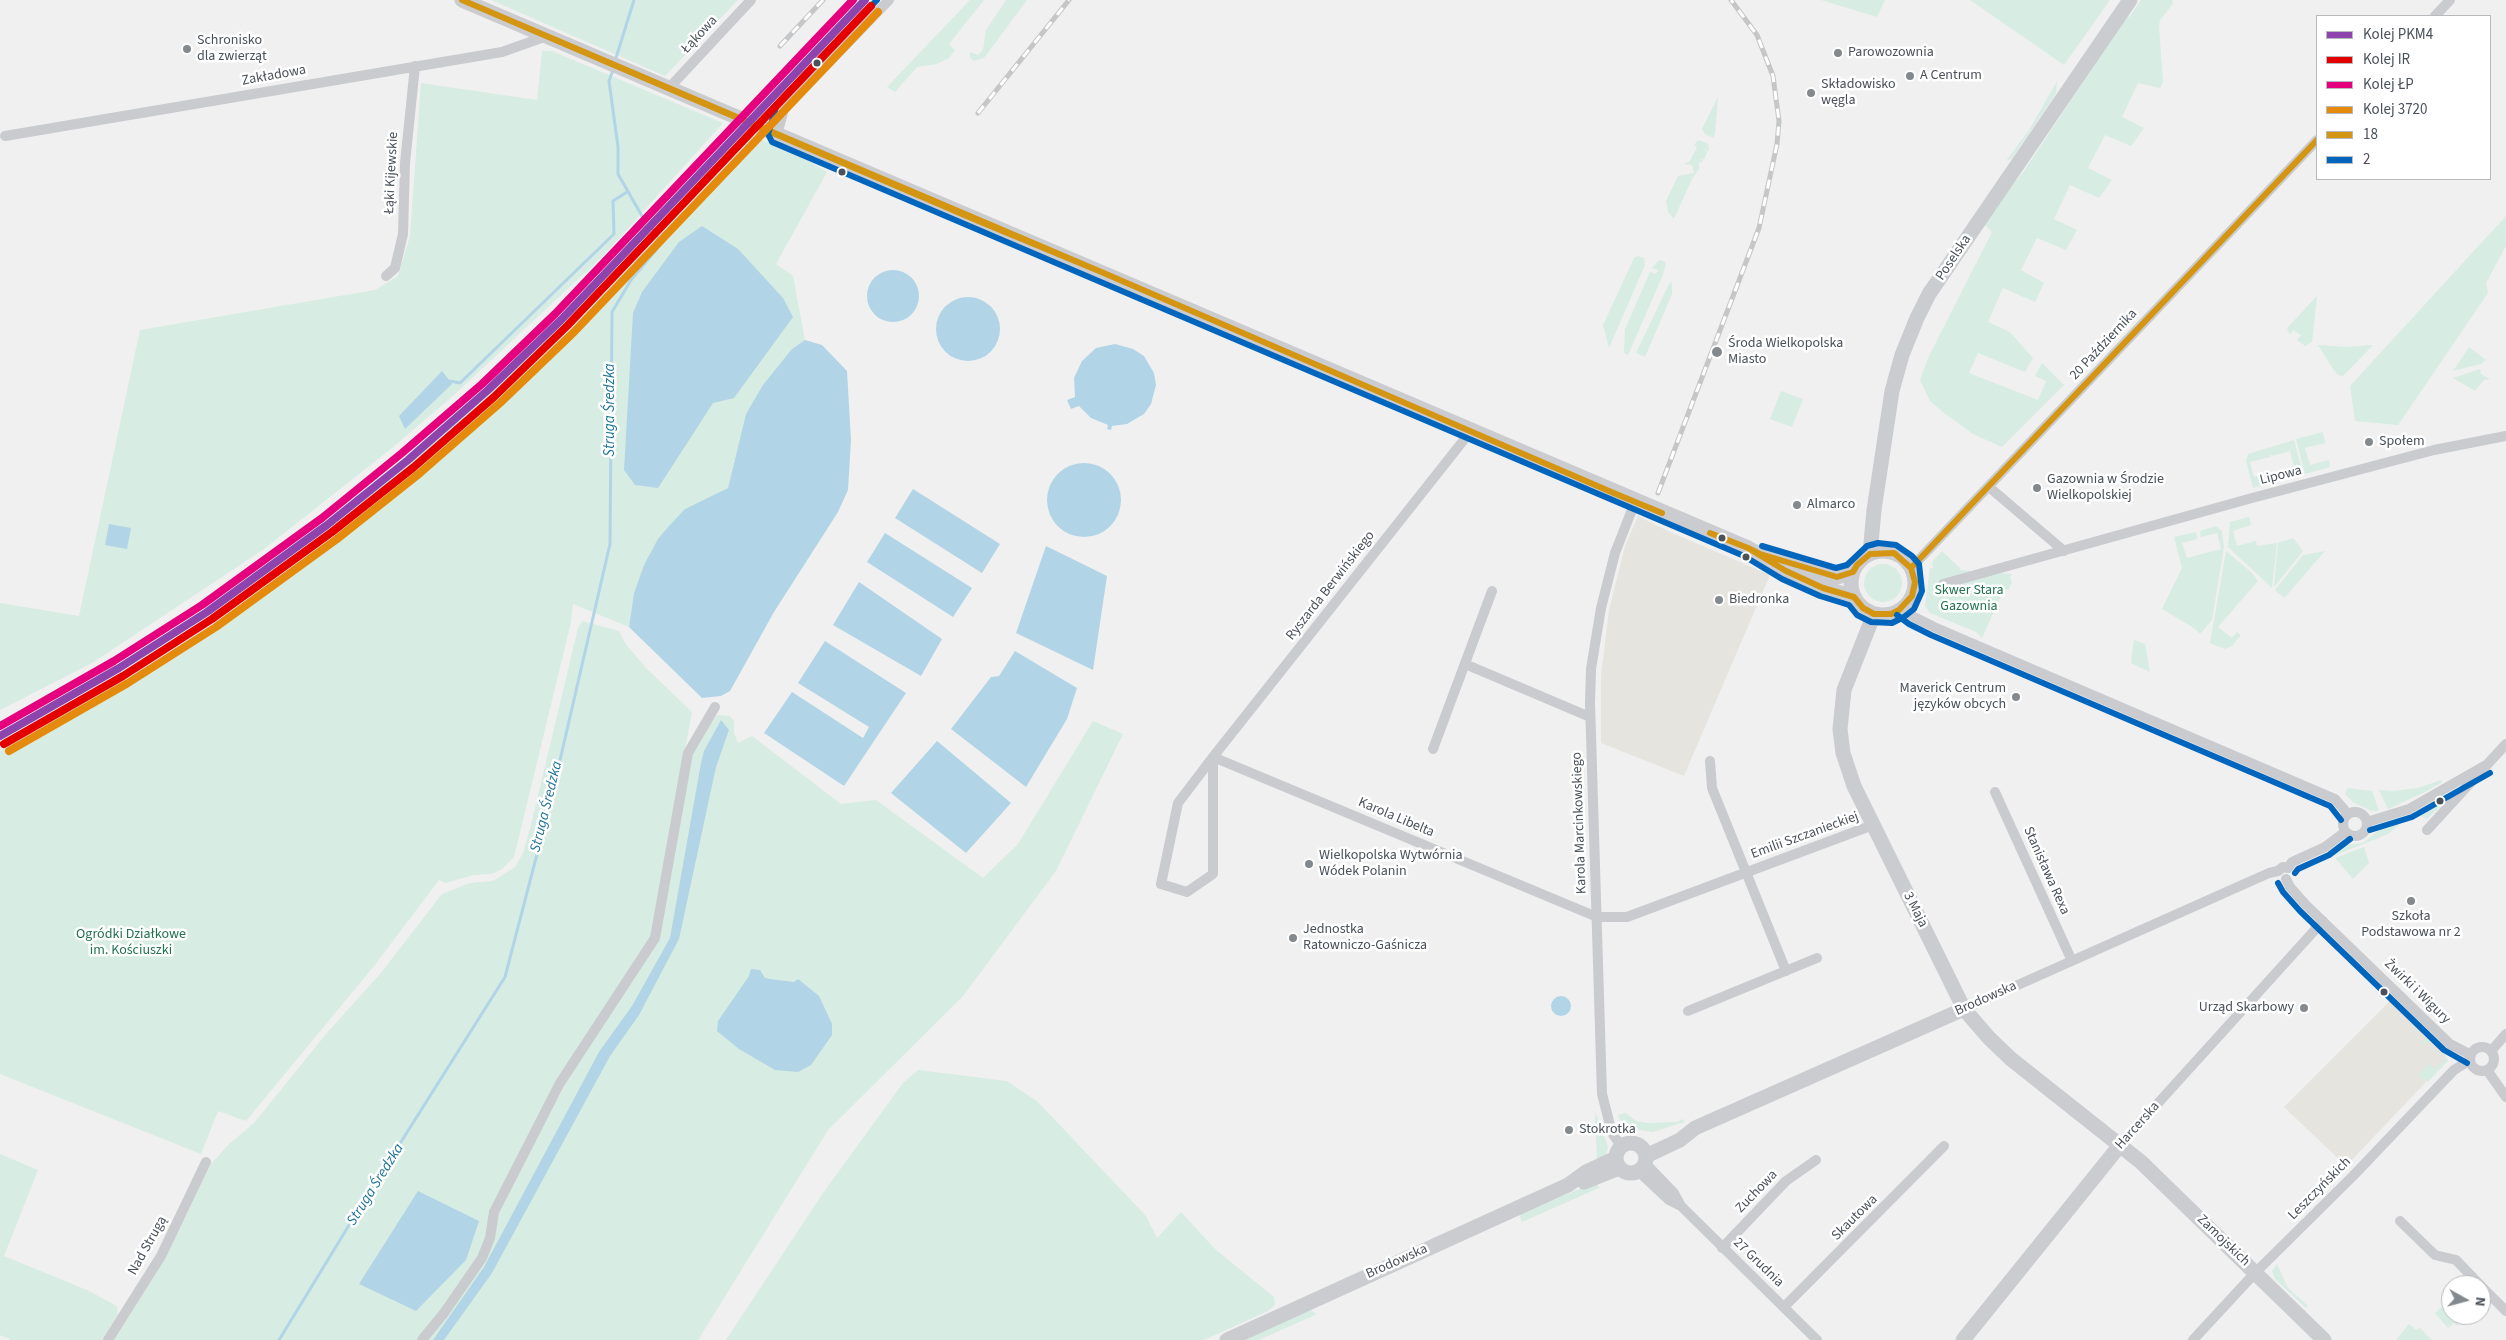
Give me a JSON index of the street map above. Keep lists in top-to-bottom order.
{
  "streets": {
    "street": [
      "Łąkowa",
      "Zakładowa",
      "Łąki Kijewskie",
      "Poselska",
      "20 Października",
      "Lipowa",
      "Ryszarda Berwińskiego",
      "Karola Libelta",
      "Karola Marcinkowskiego",
      "Emilii Szczanieckiej",
      "Stanisława Rexa",
      "3 Maja",
      "Żwirki i Wigury",
      "Brodowska",
      "Harcerska",
      "Leszczyńskich",
      "Zuchowa",
      "Skautowa",
      "Zamojskich",
      "Nad Strugą",
      "27 Grudnia"
    ]
  },
  "crossings": [
    ["Zakładowa", "Łąki Kijewskie"],
    ["Poselska", "20 Października"],
    ["Poselska", "3 Maja"],
    ["20 Października", "3 Maja"],
    ["Ryszarda Berwińskiego", "Karola Libelta"],
    ["Karola Libelta", "Karola Marcinkowskiego"],
    ["Karola Libelta", "Emilii Szczanieckiej"],
    ["Karola Marcinkowskiego", "Emilii Szczanieckiej"],
    ["Karola Marcinkowskiego", "Brodowska"],
    ["Emilii Szczanieckiej", "3 Maja"],
    ["Stanisława Rexa", "Brodowska"],
    ["3 Maja", "Brodowska"],
    ["3 Maja", "Harcerska"],
    ["3 Maja", "Zamojskich"],
    ["Żwirki i Wigury", "Brodowska"],
    ["Żwirki i Wigury", "Harcerska"],
    ["Żwirki i Wigury", "Leszczyńskich"],
    ["Brodowska", "27 Grudnia"],
    ["Harcerska", "Zamojskich"],
    ["Leszczyńskich", "Zamojskich"],
    ["Zuchowa", "27 Grudnia"],
    ["Skautowa", "27 Grudnia"]
  ],
  "water": ["Struga Średzka"],
  "parks": ["Skwer Stara Gazownia", "Ogródki Działkowe im. Kościuszki"],
  "places": [
    "Schronisko dla zwierząt",
    "Parowozownia",
    "A Centrum",
    "Składowisko węgla",
    "Środa Wielkopolska Miasto",
    "Społem",
    "Gazownia w Środzie Wielkopolskiej",
    "Almarco",
    "Biedronka",
    "Maverick Centrum języków obcych",
    "Wielkopolska Wytwórnia Wódek Polanin",
    "Szkoła Podstawowa nr 2",
    "Jednostka Ratowniczo-Gaśnicza",
    "Urząd Skarbowy",
    "Stokrotka"
  ],
  "lines": [
    "rail line PKM4",
    "rail line ŁP",
    "transit line 18",
    "transit line 2",
    "rail line IR",
    "rail line 3720"
  ],
  "legend": [
    "Kolej PKM4",
    "Kolej IR",
    "Kolej ŁP",
    "Kolej 3720",
    "18",
    "2"
  ],
  "north": "right"
}
